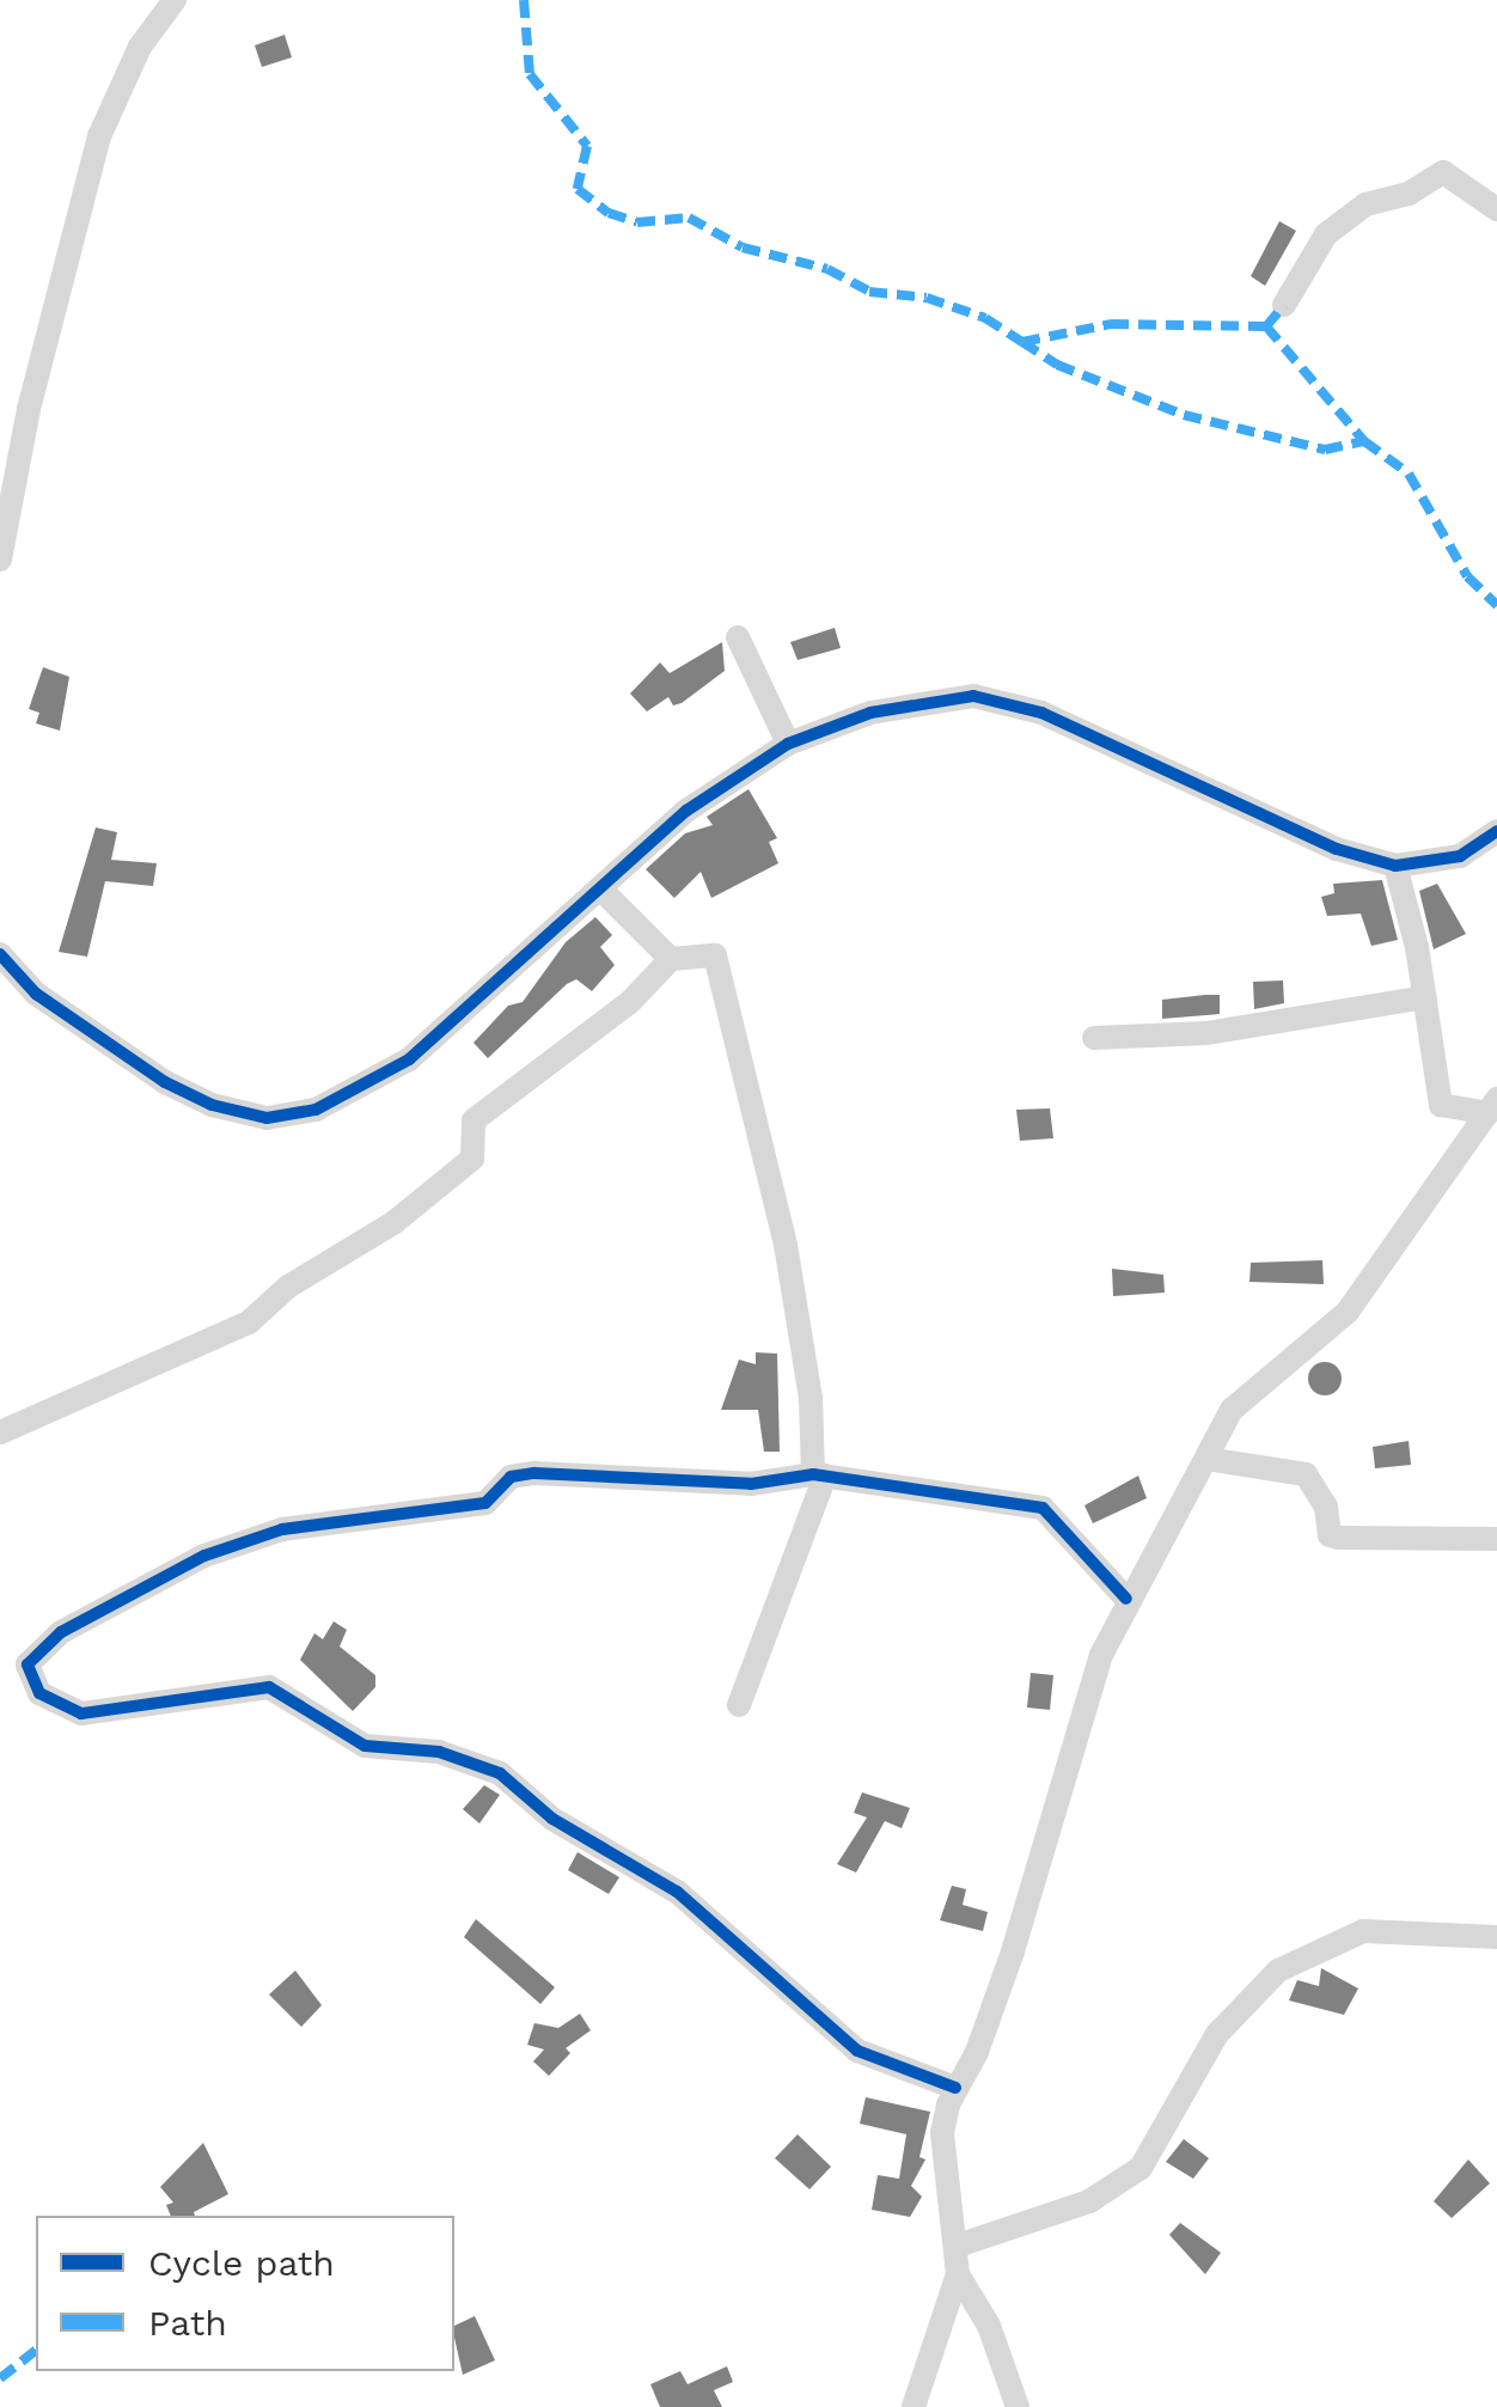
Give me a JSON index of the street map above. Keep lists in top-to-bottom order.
{
  "legend": ["Cycle path", "Path"]
}
